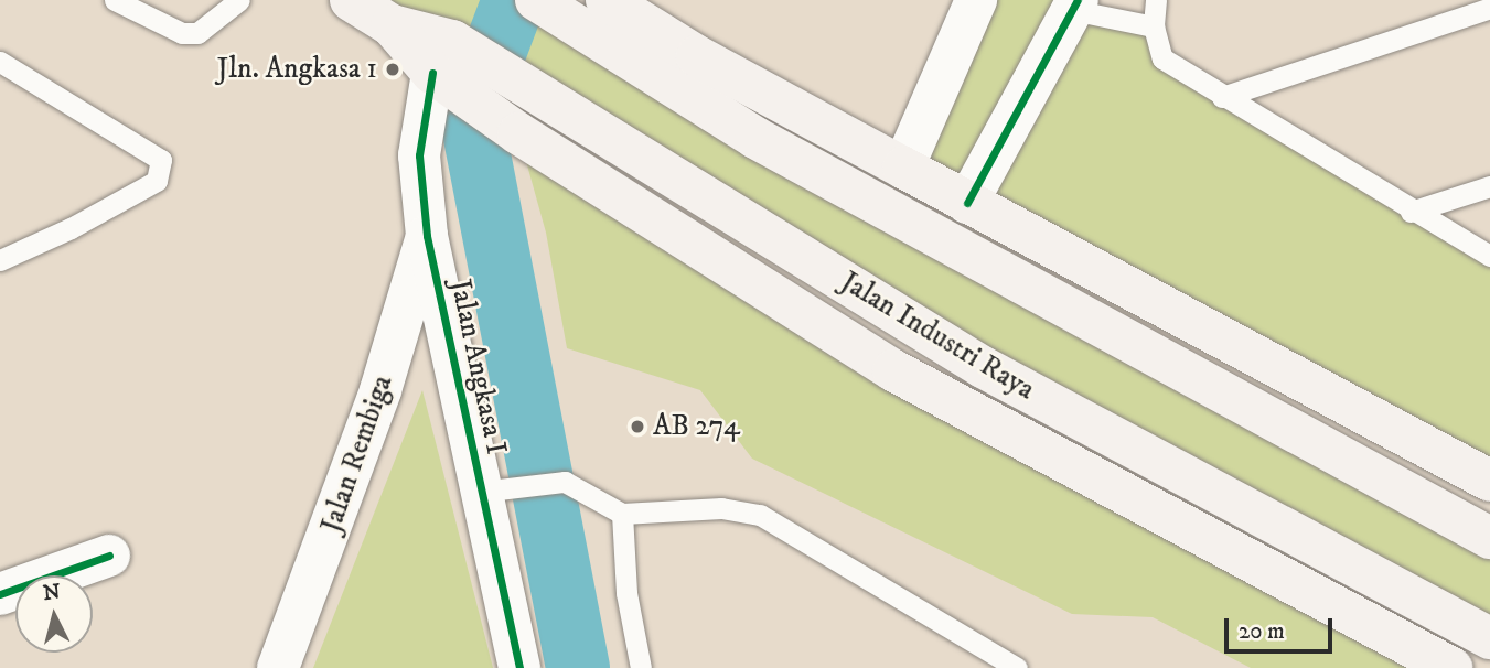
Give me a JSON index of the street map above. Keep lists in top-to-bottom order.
{
  "streets": {
    "main road": ["Jalan Industri Raya"],
    "street": ["Jalan Angkasa I", "Jalan Rembiga"]
  },
  "crossings": [
    ["Jalan Industri Raya", "Jalan Angkasa I"],
    ["Jalan Angkasa I", "Jalan Rembiga"]
  ],
  "places": ["Jln. Angkasa 1", "AB 274"],
  "scale_bar": "20 m",
  "north": "top"
}
